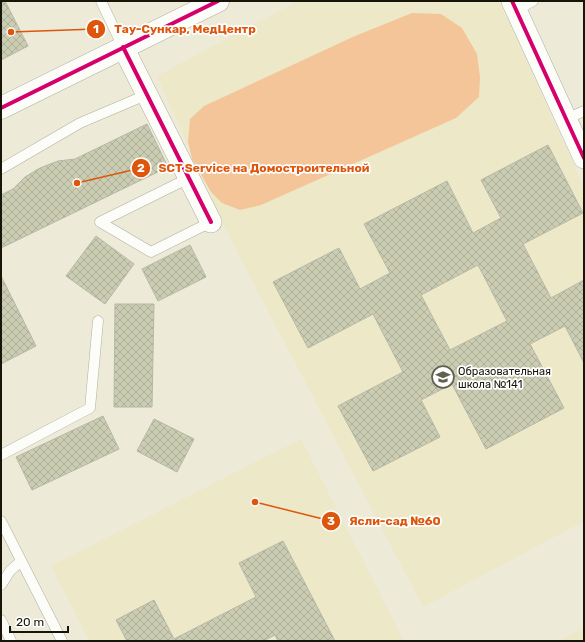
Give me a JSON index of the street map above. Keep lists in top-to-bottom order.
{
  "places": {
    "other": ["Тау-Сункар, МедЦентр", "SCT Service на Домостроительной", "Ясли-сад №60"],
    "school or university": ["Образовательная школа №141"]
  },
  "scale_bar": "20 m"
}
